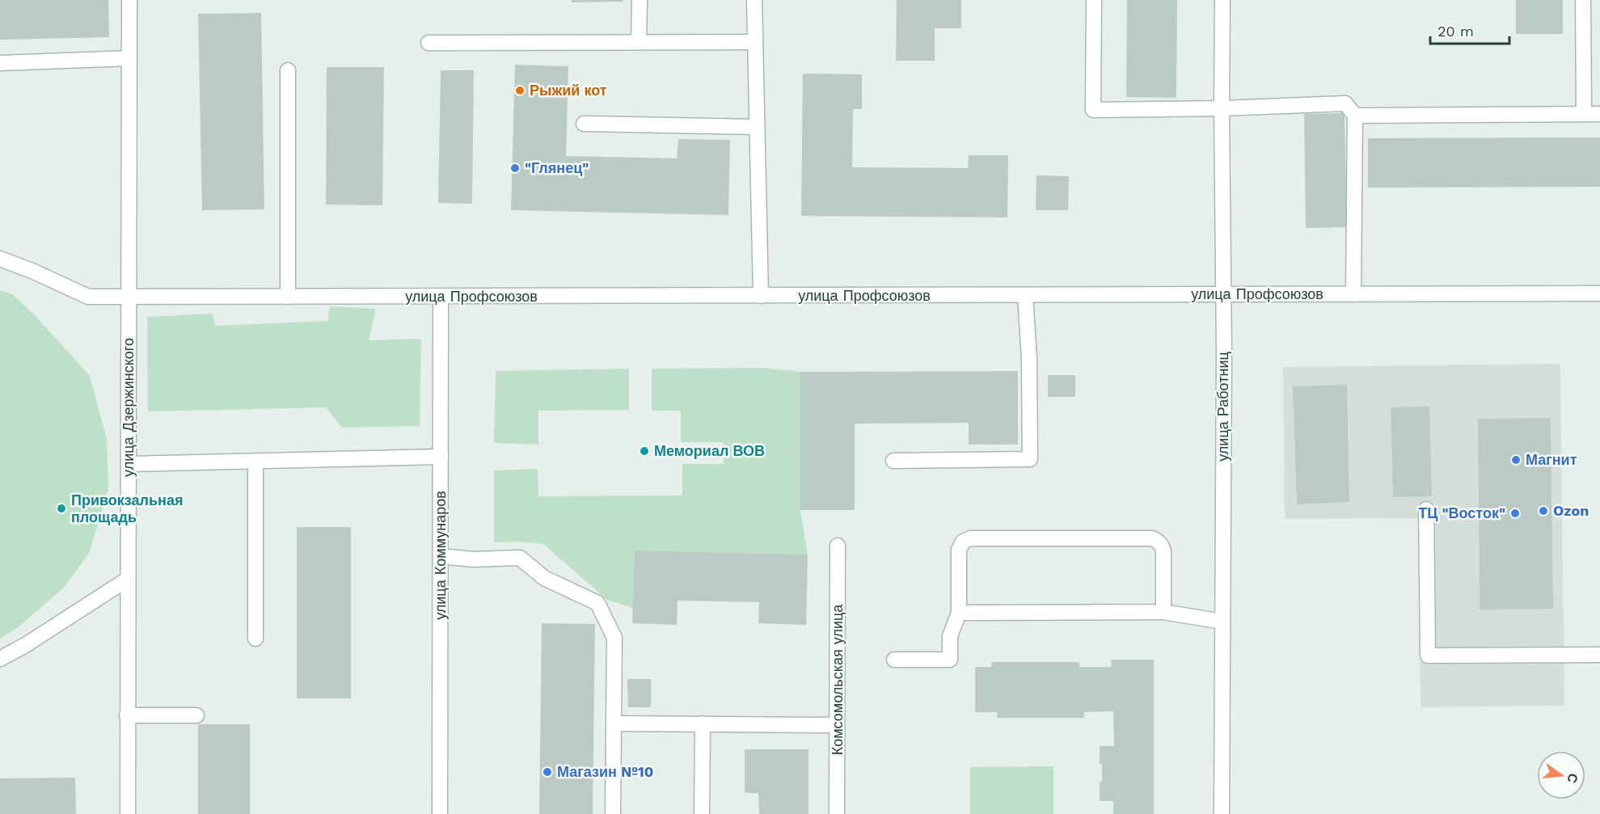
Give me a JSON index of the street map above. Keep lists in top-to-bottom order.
{
  "streets": {
    "street": [
      "улица Профсоюзов",
      "улица Работниц",
      "улица Дзержинского",
      "улица Коммунаров",
      "Комсомольская улица"
    ]
  },
  "crossings": [
    ["улица Профсоюзов", "улица Работниц"],
    ["улица Профсоюзов", "улица Дзержинского"],
    ["улица Профсоюзов", "улица Коммунаров"]
  ],
  "places": [
    "Рыжий кот",
    "\"Глянец\"",
    "Мемориал ВОВ",
    "Магнит",
    "Привокзальная площадь",
    "Ozon",
    "ТЦ \"Восток\"",
    "Магазин №10"
  ],
  "scale_bar": "20 m",
  "north": "right"
}
